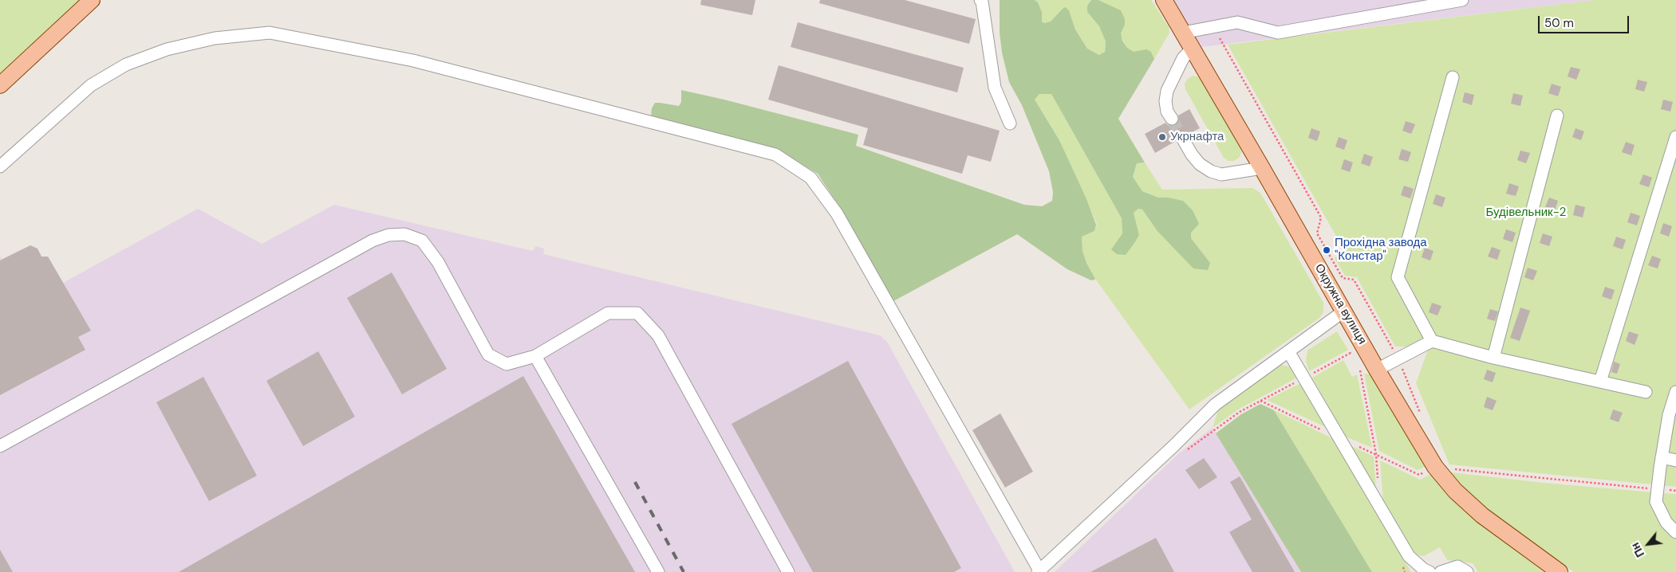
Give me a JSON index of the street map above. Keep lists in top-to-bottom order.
{
  "streets": {
    "main road": ["Окружна вулиця"]
  },
  "parks": ["Будівельник-2"],
  "places": ["Укрнафта", "Прохідна завода \"Констар\""],
  "scale_bar": "50 m",
  "north": "bottom left"
}
